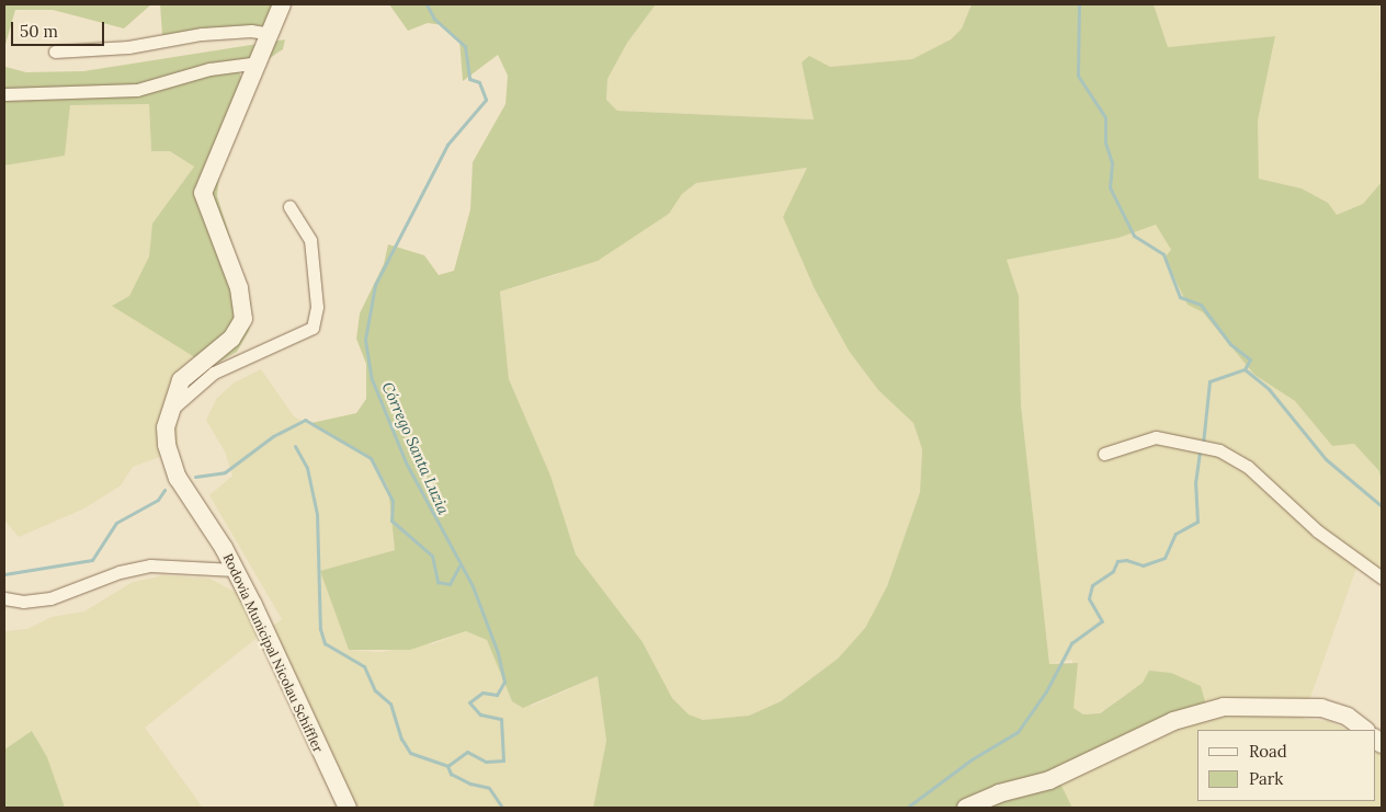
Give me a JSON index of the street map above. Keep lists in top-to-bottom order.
{
  "streets": {
    "street": ["Rodovia Municipal Nicolau Schiffler"]
  },
  "water": ["Córrego Santa Luzia"],
  "legend": ["Road", "Park"],
  "scale_bar": "50 m"
}
